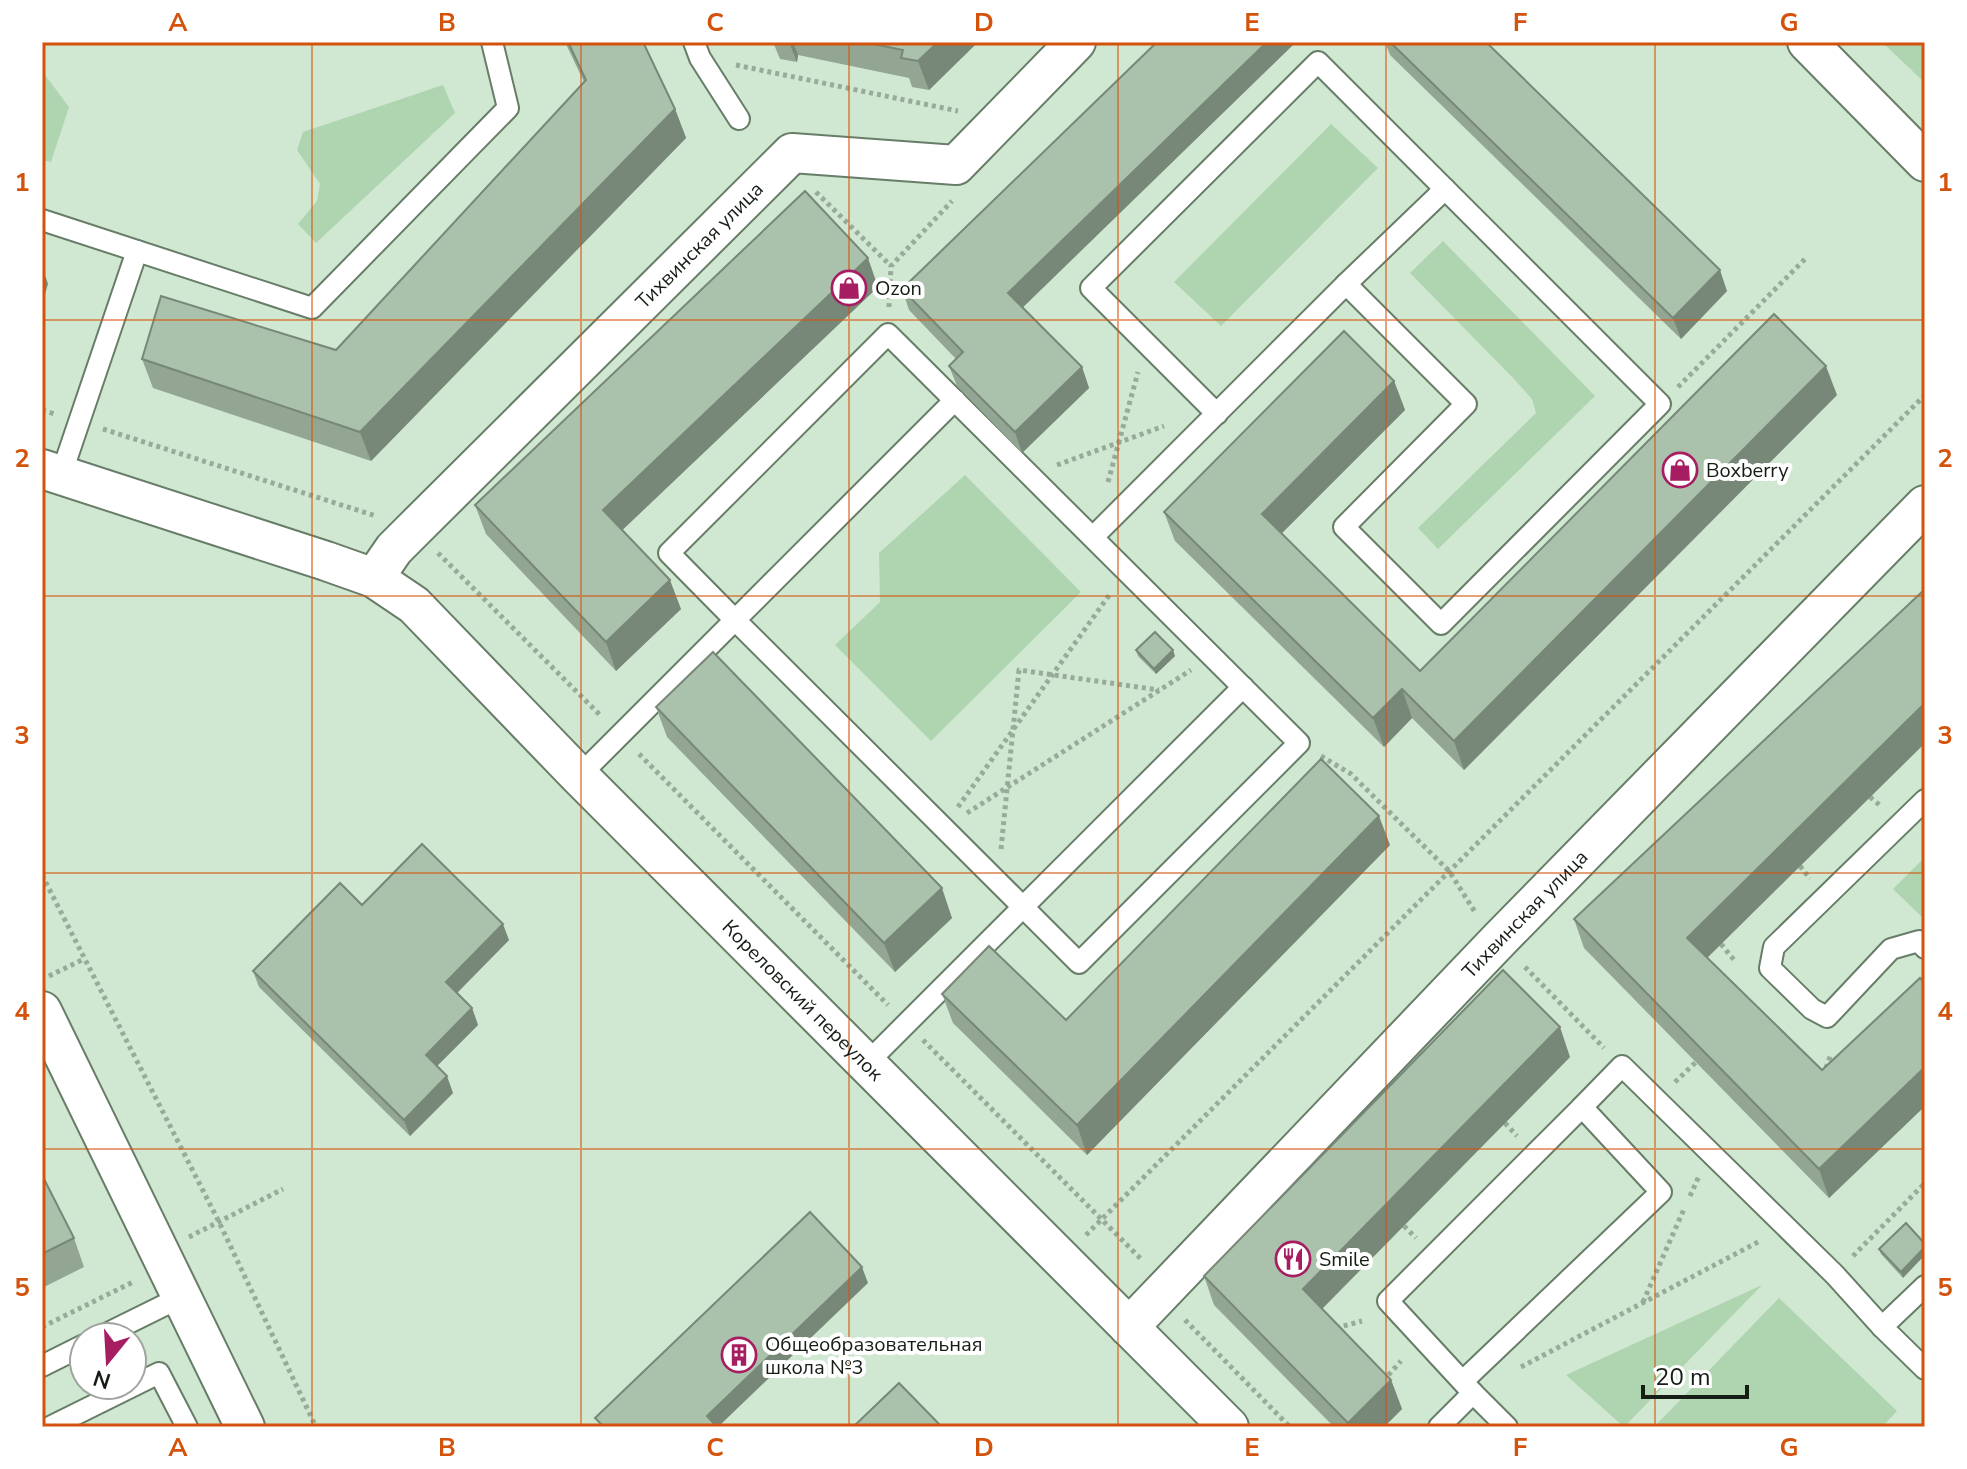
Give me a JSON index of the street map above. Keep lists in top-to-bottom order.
{
  "streets": {
    "street": ["Тихвинская улица", "Кореловский переулок"]
  },
  "crossings": [
    ["Тихвинская улица", "Кореловский переулок"]
  ],
  "places": {
    "shop": ["Ozon", "Boxberry"],
    "restaurant": ["Smile"],
    "building": ["Общеобразовательная школа №3"]
  },
  "scale_bar": "20 m",
  "north": "bottom",
  "grid": {
    "columns": [
      "A",
      "B",
      "C",
      "D",
      "E",
      "F",
      "G"
    ],
    "rows": [
      "1",
      "2",
      "3",
      "4",
      "5"
    ]
  }
}
